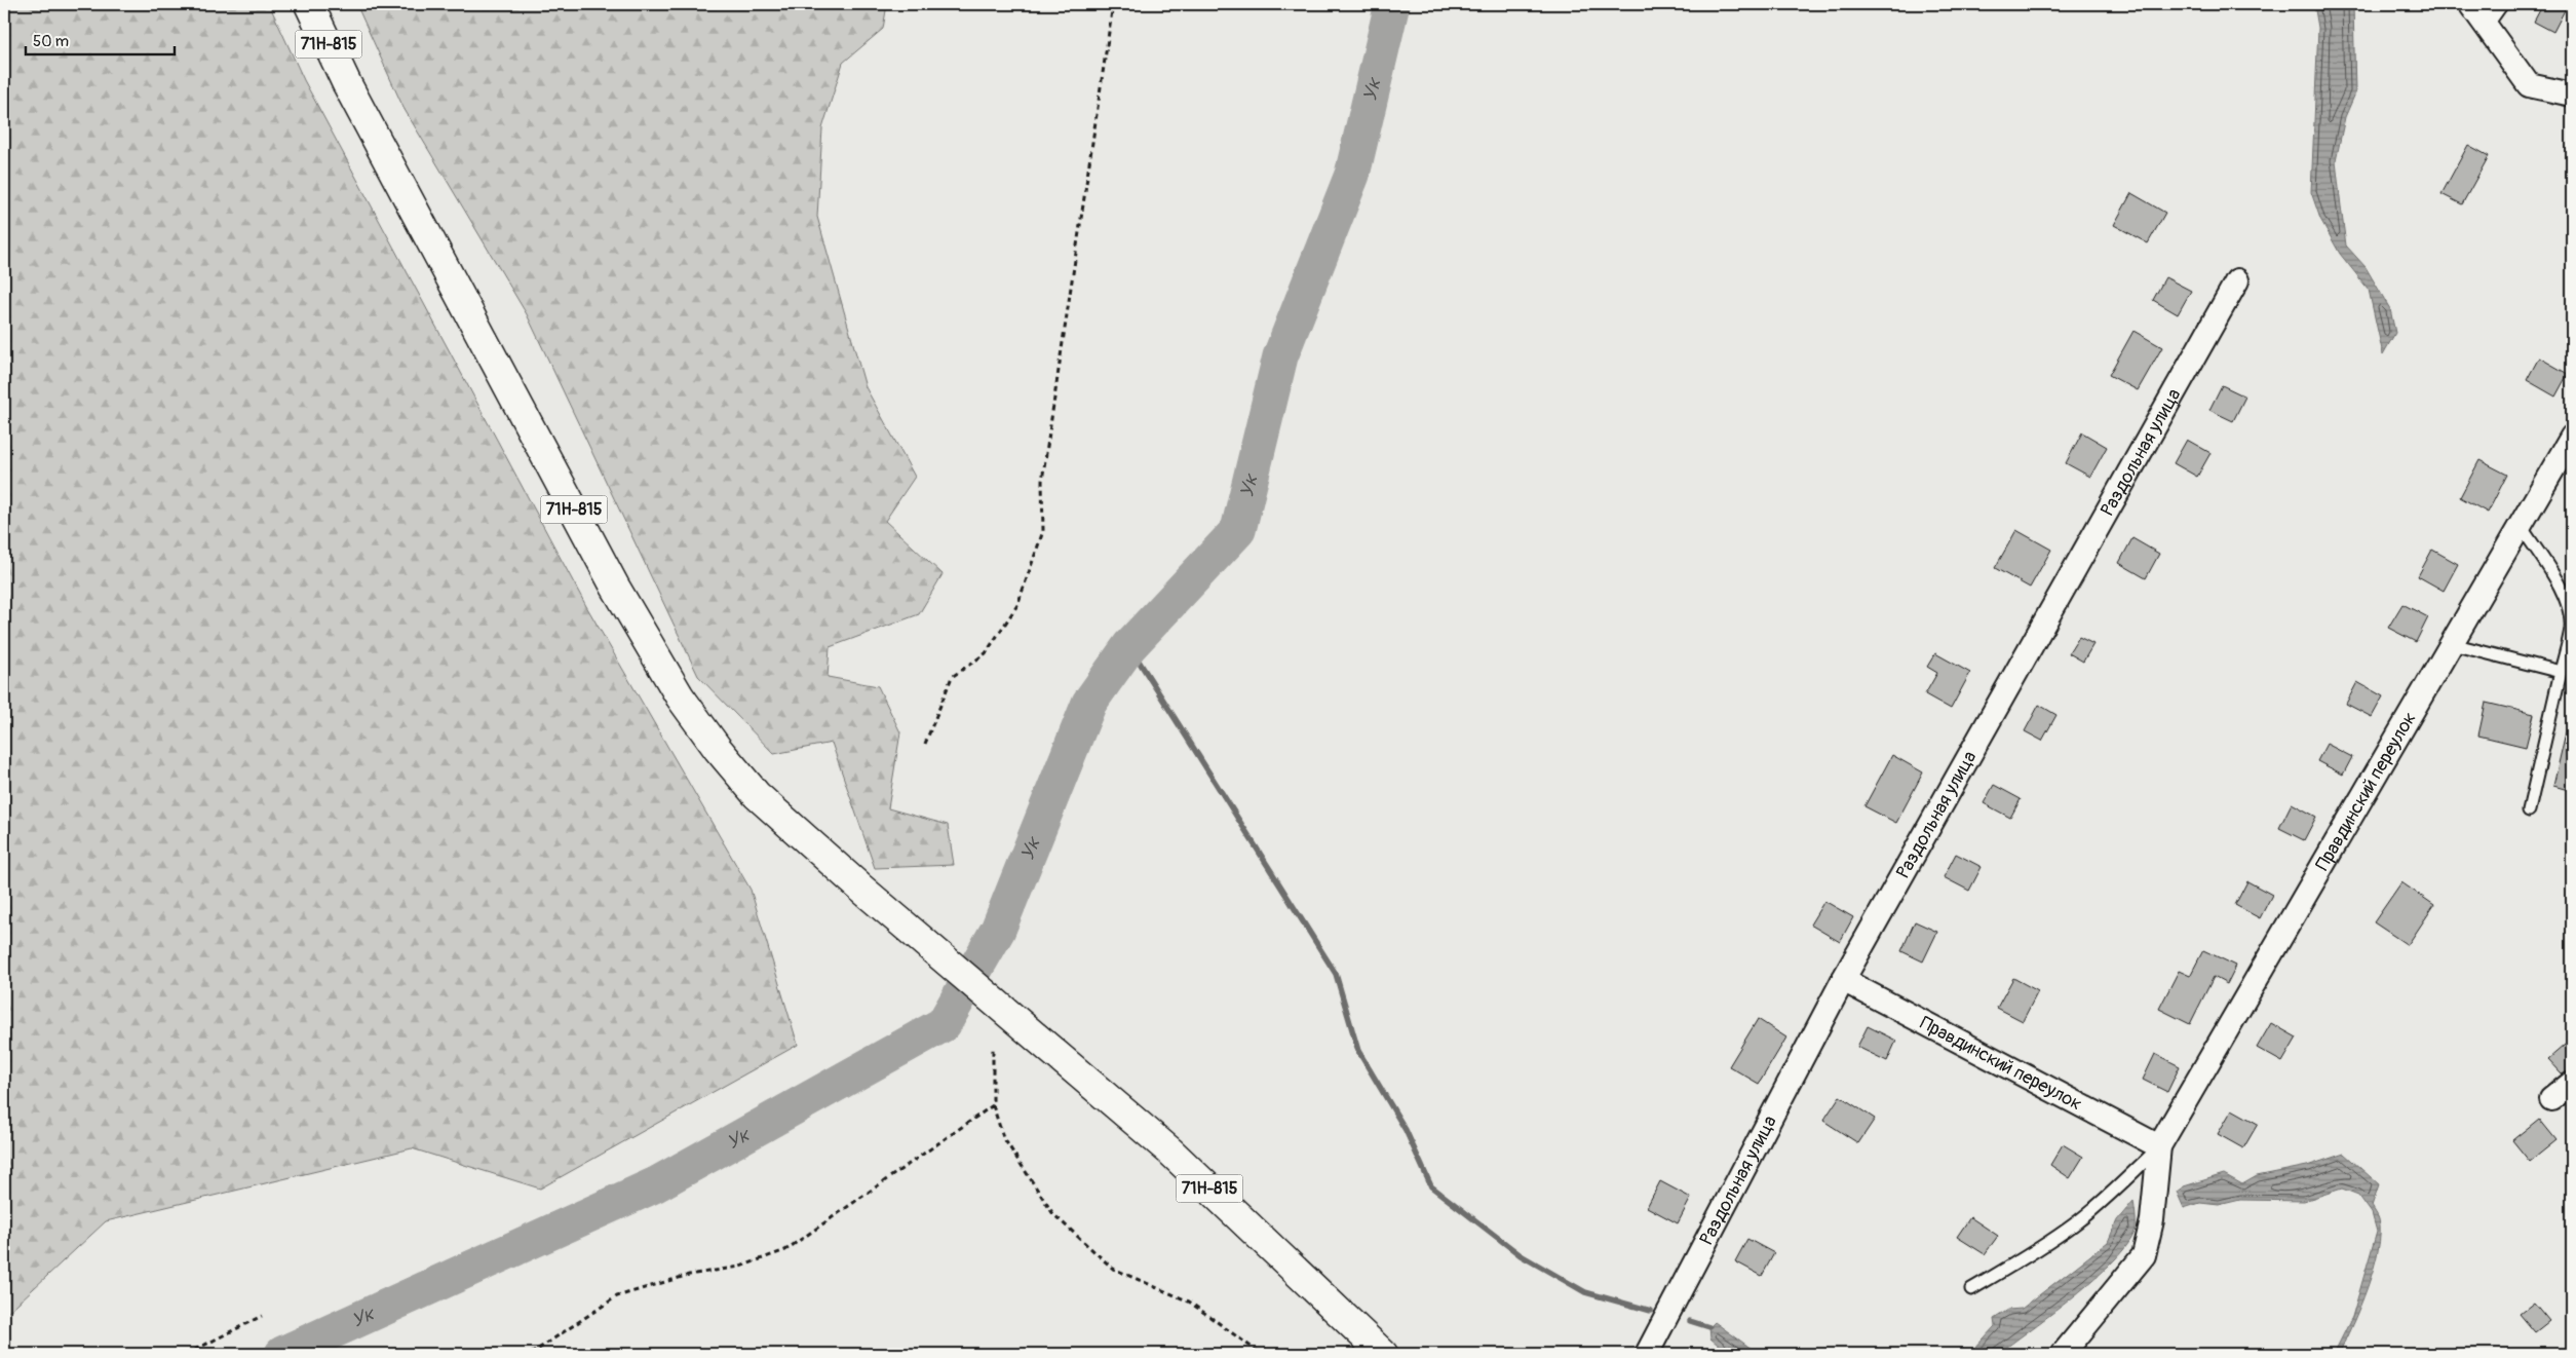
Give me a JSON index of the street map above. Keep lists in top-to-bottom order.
{
  "streets": {
    "main road": ["71Н-815"],
    "street": ["Раздольная улица", "Правдинский переулок"]
  },
  "crossings": [
    ["Раздольная улица", "Правдинский переулок"]
  ],
  "water": ["Ук"],
  "scale_bar": "50 m"
}
